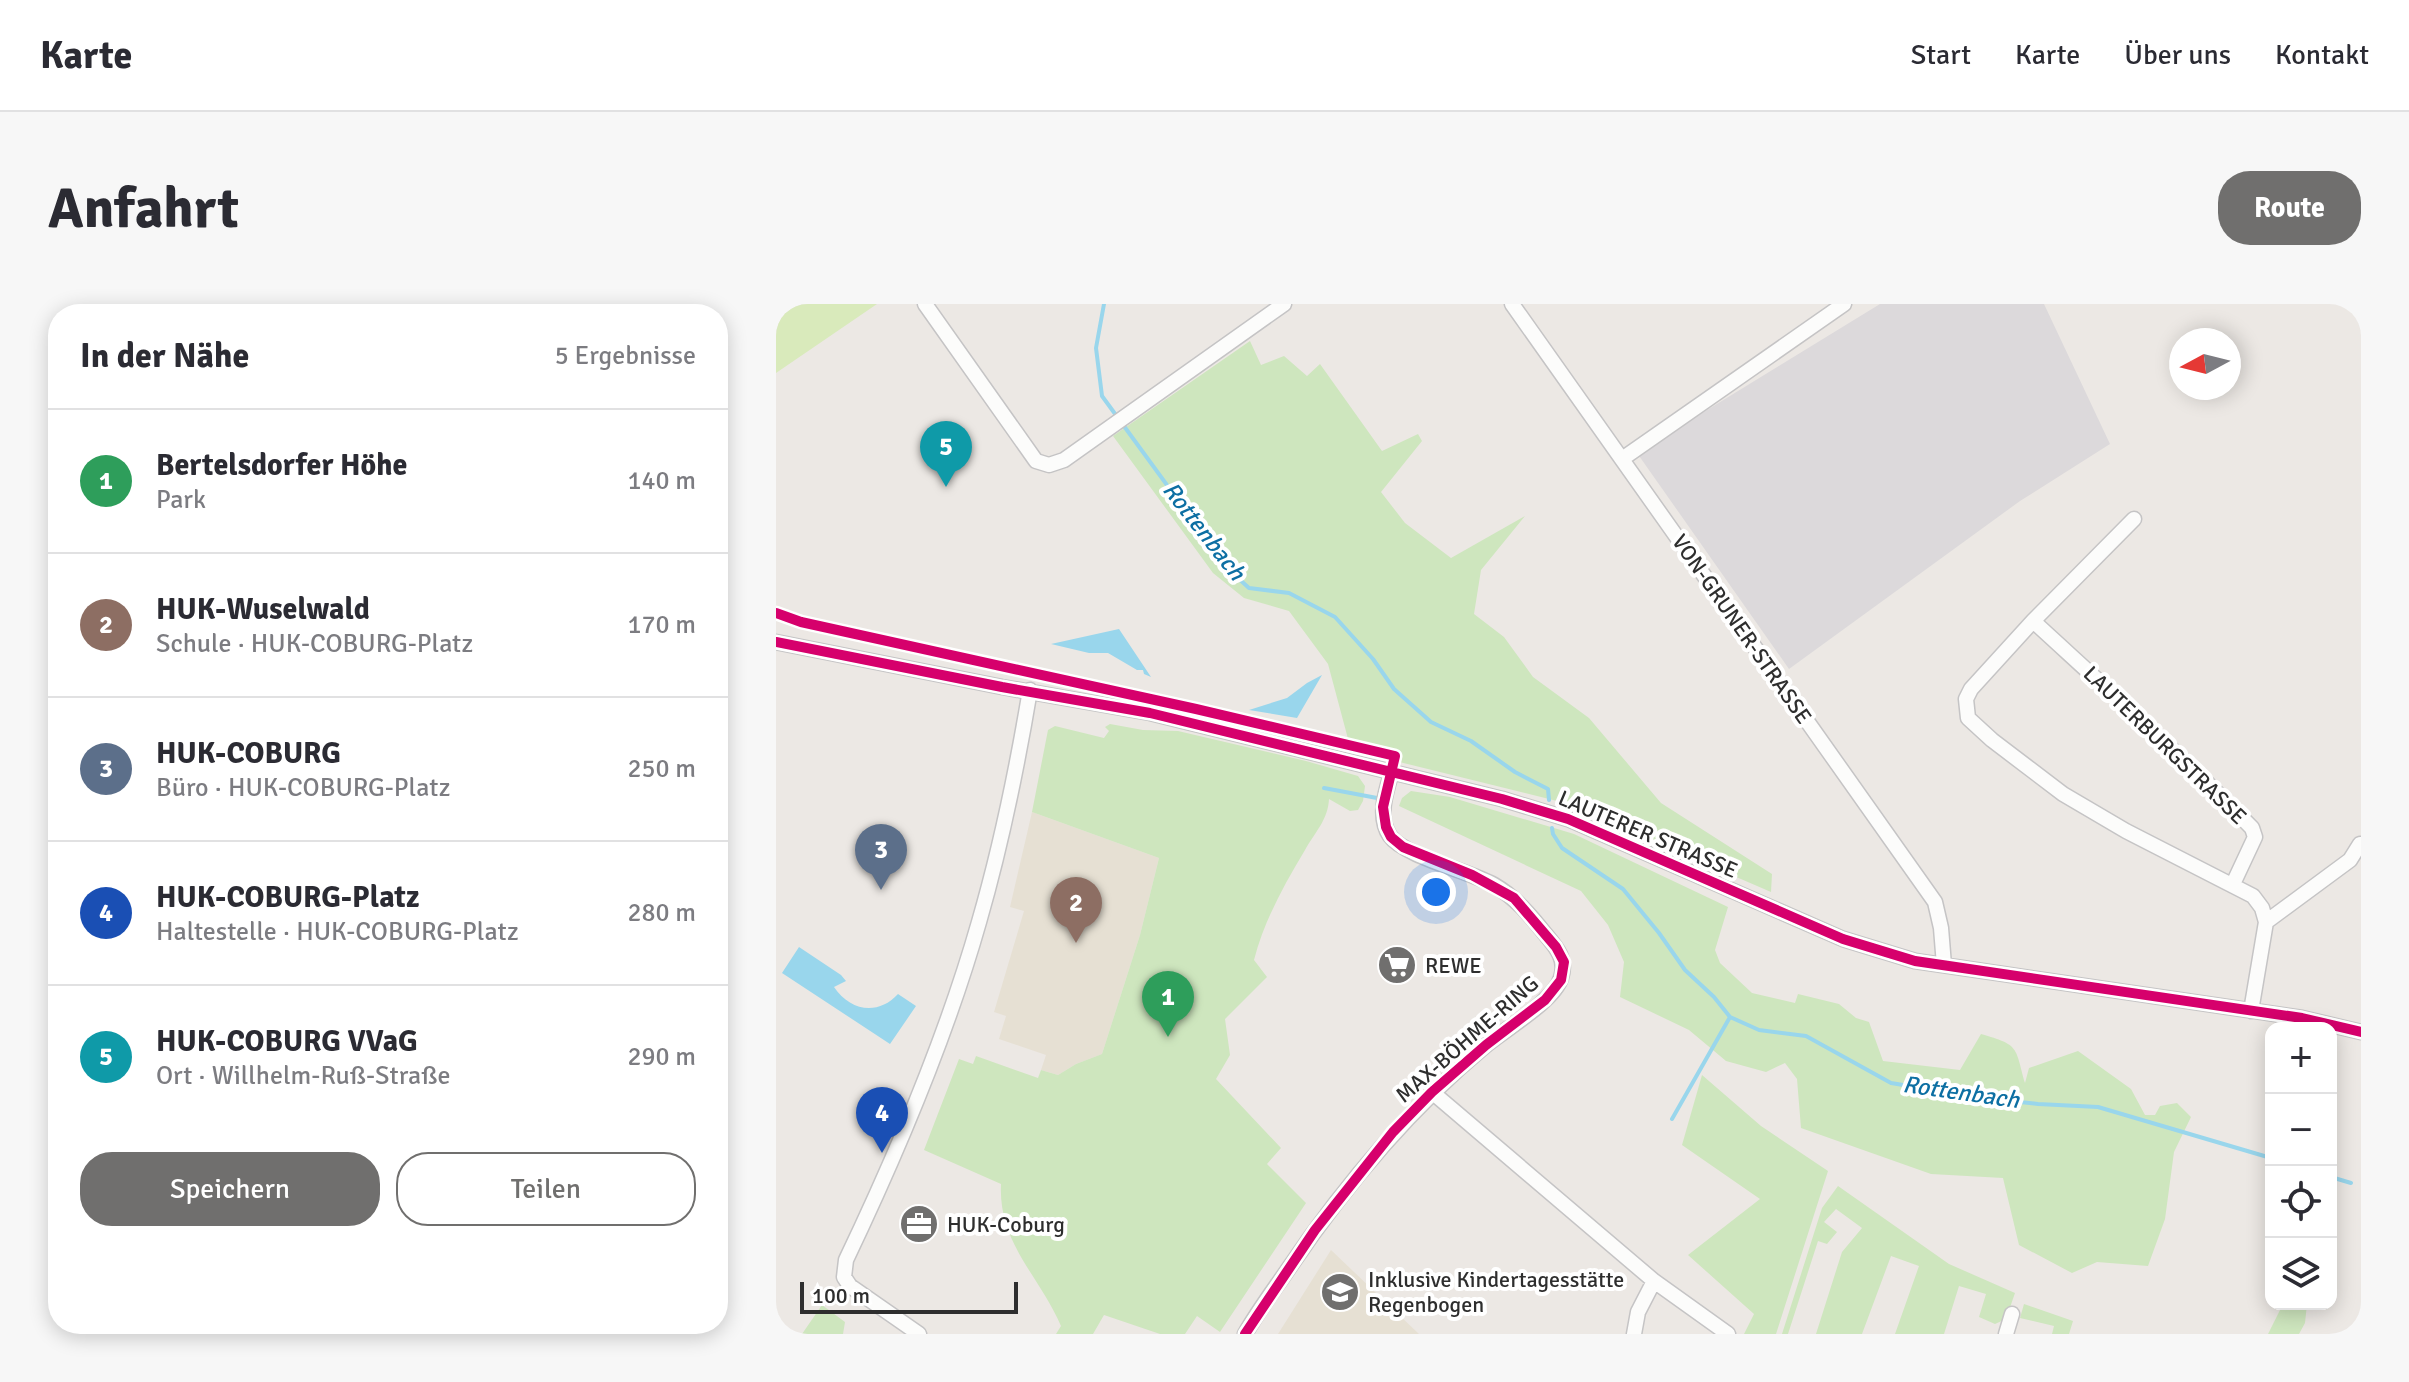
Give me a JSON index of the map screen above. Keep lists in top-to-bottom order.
{
  "streets": {
    "street": [
      "VON-GRUNER-STRASSE",
      "LAUTERBURGSTRASSE",
      "LAUTERER STRASSE",
      "MAX-BÖHME-RING"
    ]
  },
  "crossings": [
    ["VON-GRUNER-STRASSE", "LAUTERER STRASSE"],
    ["LAUTERER STRASSE", "MAX-BÖHME-RING"]
  ],
  "water": ["Rottenbach"],
  "places": {
    "supermarket": ["REWE"],
    "office": ["HUK-Coburg"],
    "school or university": ["Inklusive Kindertagesstätte Regenbogen"]
  },
  "scale_bar": "100 m",
  "north": "left",
  "page": {
    "header": "Karte",
    "nav": [
      "Start",
      "Karte",
      "Über uns",
      "Kontakt"
    ],
    "buttons": [
      "Route",
      ["Speichern", "Teilen"]
    ],
    "title": "Anfahrt",
    "heading": ["In der Nähe", "5 Ergebnisse"],
    "list": [
      {
        "mark": "1",
        "name": "Bertelsdorfer Höhe",
        "note": "Park",
        "value": "140 m"
      },
      {
        "mark": "2",
        "name": "HUK-Wuselwald",
        "note": "Schule · HUK-COBURG-Platz",
        "value": "170 m"
      },
      {
        "mark": "3",
        "name": "HUK-COBURG",
        "note": "Büro · HUK-COBURG-Platz",
        "value": "250 m"
      },
      {
        "mark": "4",
        "name": "HUK-COBURG-Platz",
        "note": "Haltestelle · HUK-COBURG-Platz",
        "value": "280 m"
      },
      {
        "mark": "5",
        "name": "HUK-COBURG VVaG",
        "note": "Ort · Willhelm-Ruß-Straße",
        "value": "290 m"
      }
    ],
    "pins": [
      "5",
      "3",
      "2",
      "1",
      "4"
    ],
    "map_buttons": ["+", "−"],
    "scale": "100 m"
  }
}
